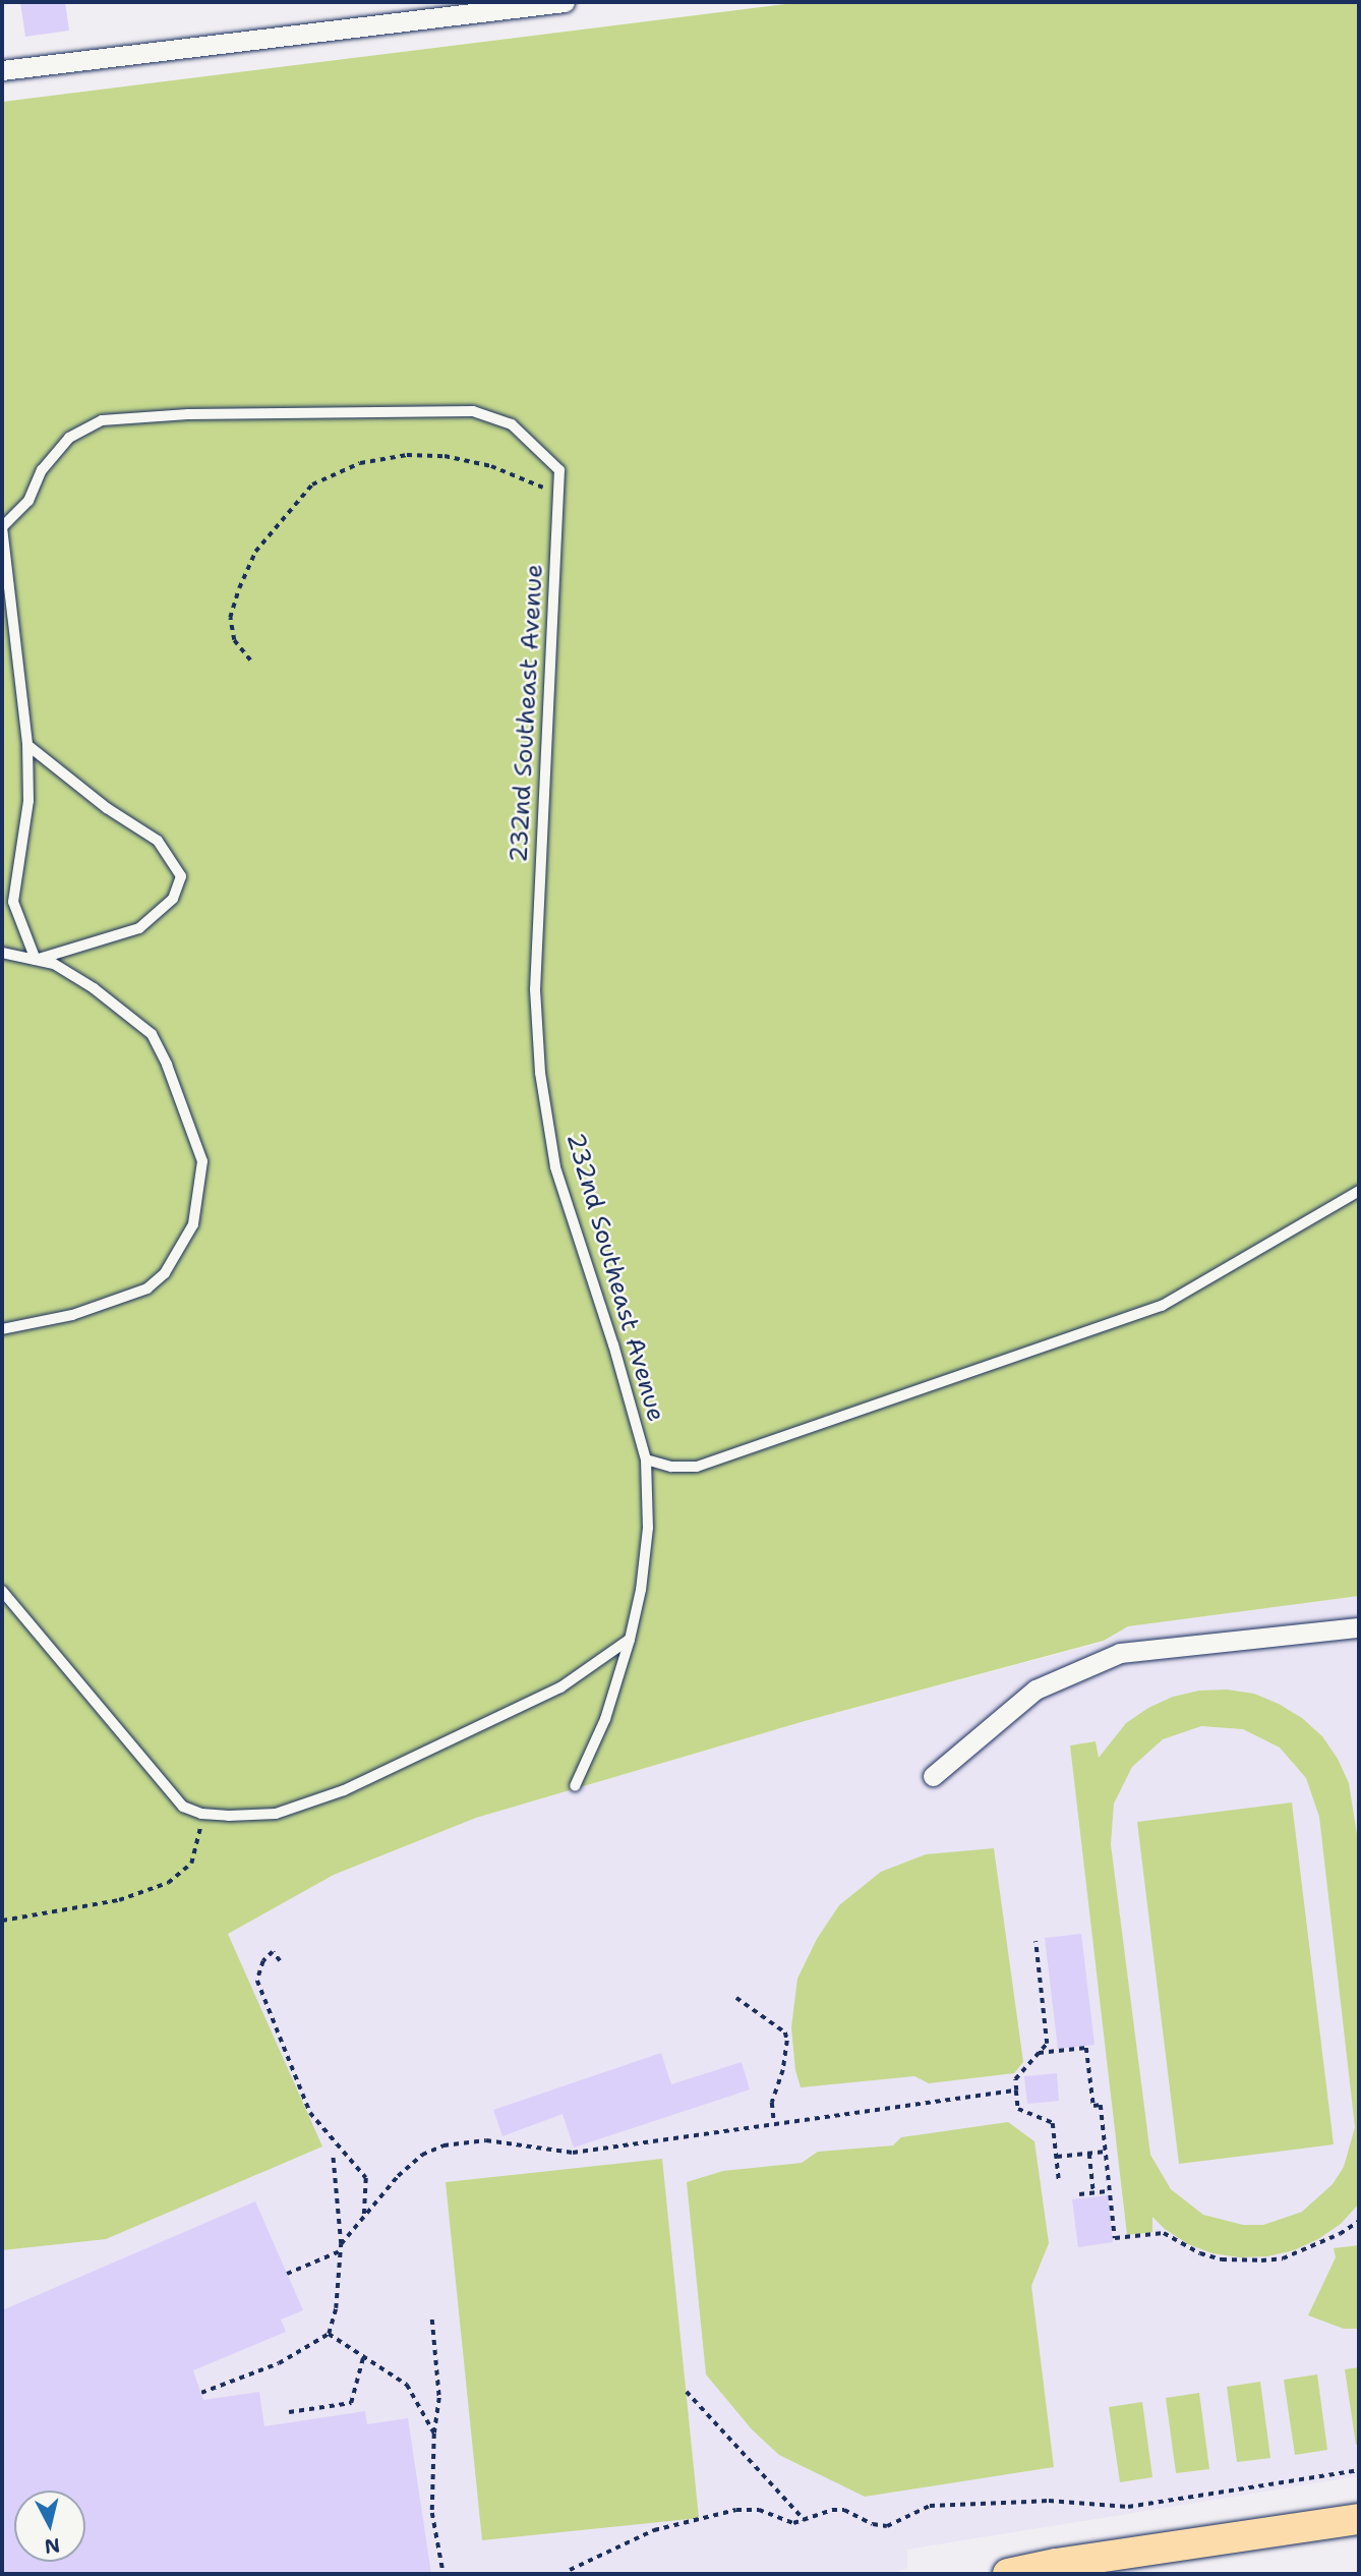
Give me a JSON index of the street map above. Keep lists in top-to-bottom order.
{
  "streets": {
    "lane": ["232nd Southeast Avenue"]
  },
  "north": "bottom"
}
